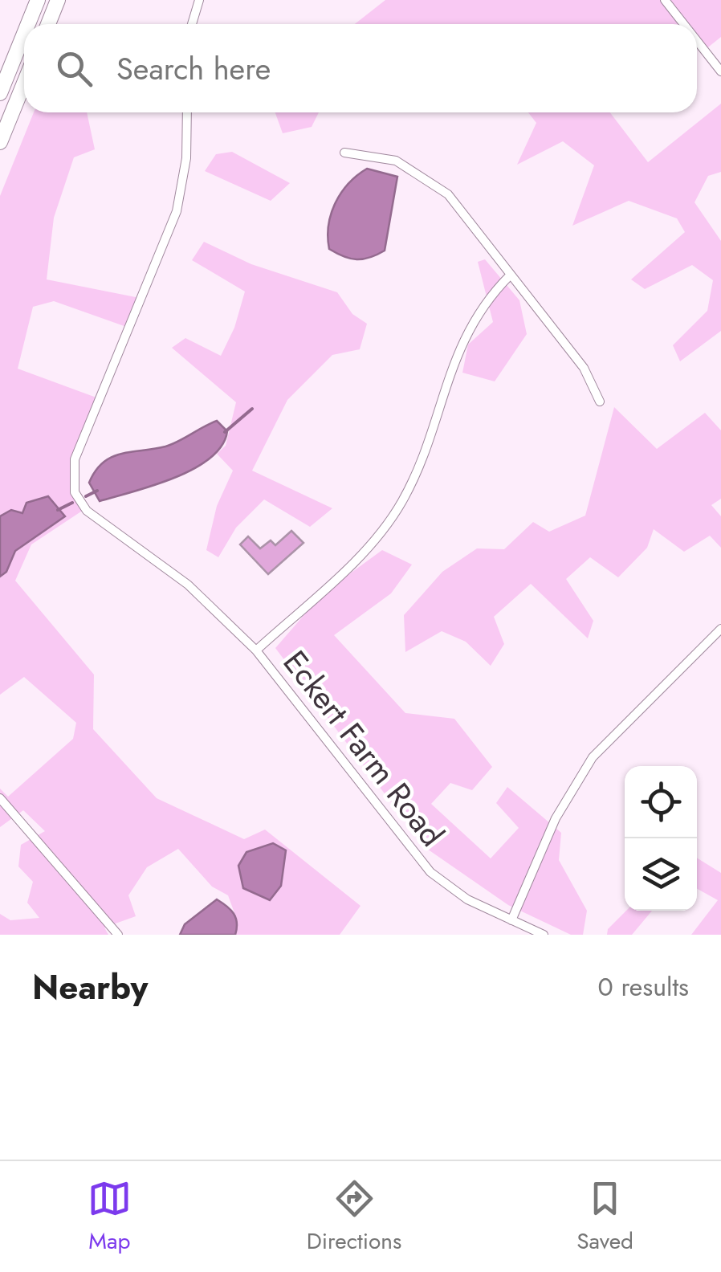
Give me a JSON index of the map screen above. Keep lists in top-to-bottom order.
{
  "streets": {
    "street": ["Eckert Farm Road"]
  },
  "page": {
    "search": "Search here",
    "heading": ["Nearby", "0 results"],
    "nav": ["Map", "Directions", "Saved"]
  }
}
